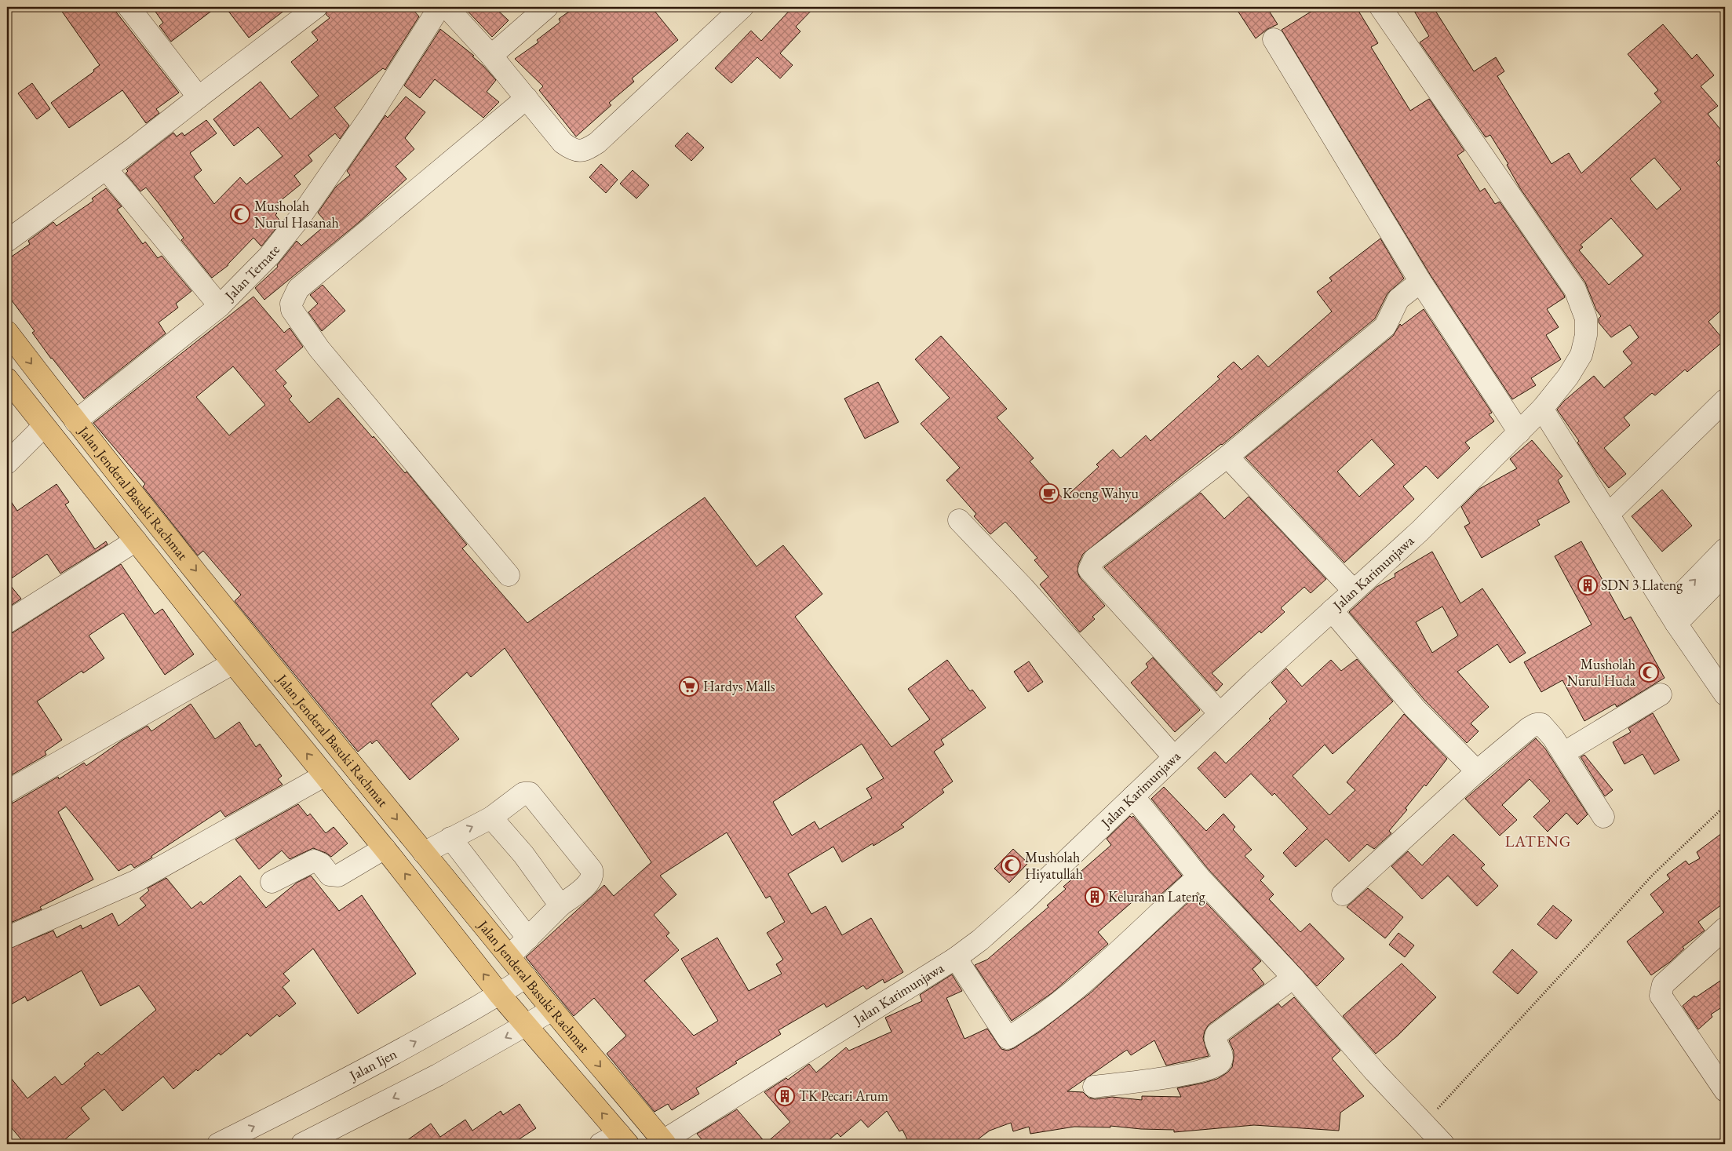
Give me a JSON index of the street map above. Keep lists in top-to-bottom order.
{
  "streets": {
    "main road": ["Jalan Jenderal Basuki Rachmat"],
    "street": ["Jalan Ternate", "Jalan Karimunjawa", "Jalan Ijen"]
  },
  "crossings": [
    ["Jalan Ternate", "Jalan Jenderal Basuki Rachmat"],
    ["Jalan Jenderal Basuki Rachmat", "Jalan Karimunjawa"],
    ["Jalan Jenderal Basuki Rachmat", "Jalan Ijen"]
  ],
  "districts": ["LATENG"],
  "places": {
    "mosque": ["Musholah Nurul Hasanah", "Musholah Nurul Huda", "Musholah Hiyatullah"],
    "cafe": ["Koeng Wahyu"],
    "building": ["SDN 3 Llateng", "Kelurahan Lateng", "TK Pecari Arum"],
    "supermarket": ["Hardys Malls"]
  }
}
